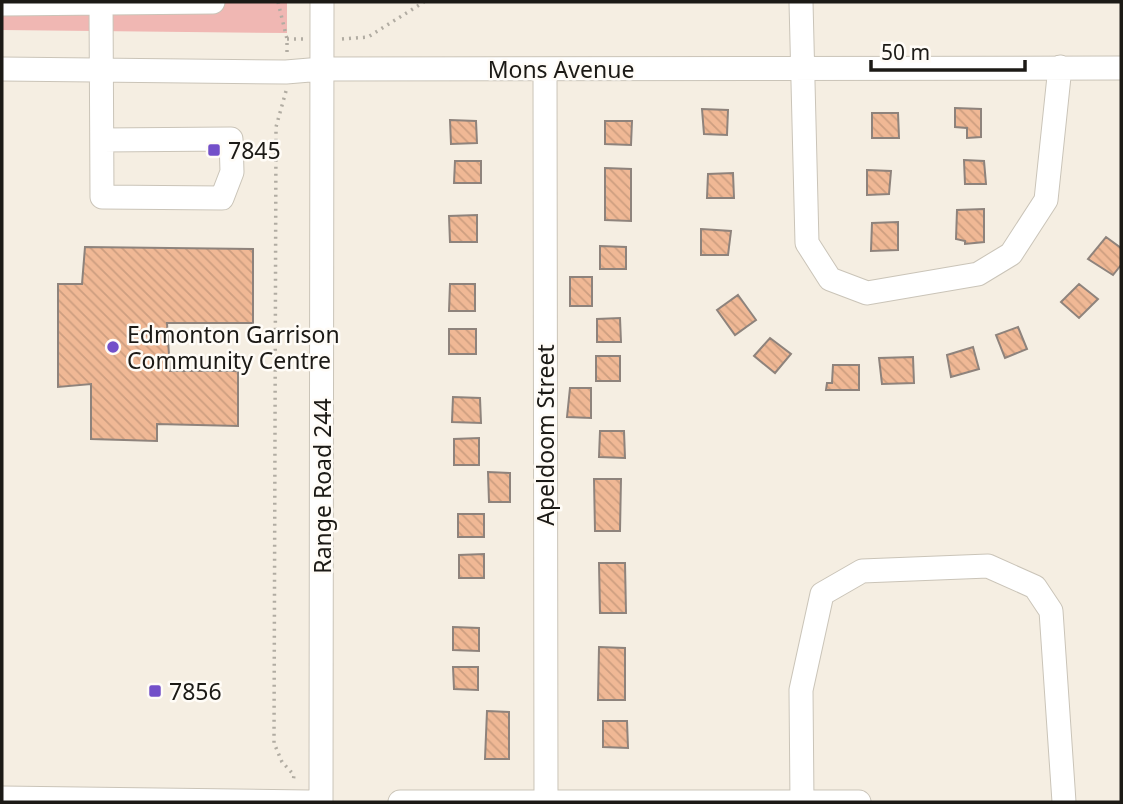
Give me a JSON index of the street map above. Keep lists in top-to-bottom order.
{
  "streets": {
    "street": ["Mons Avenue", "Apeldoom Street", "Range Road 244"]
  },
  "crossings": [
    ["Mons Avenue", "Apeldoom Street"],
    ["Mons Avenue", "Range Road 244"]
  ],
  "places": {
    "transit": ["7845", "7856"],
    "other": ["Edmonton Garrison Community Centre"]
  },
  "scale_bar": "50 m"
}
